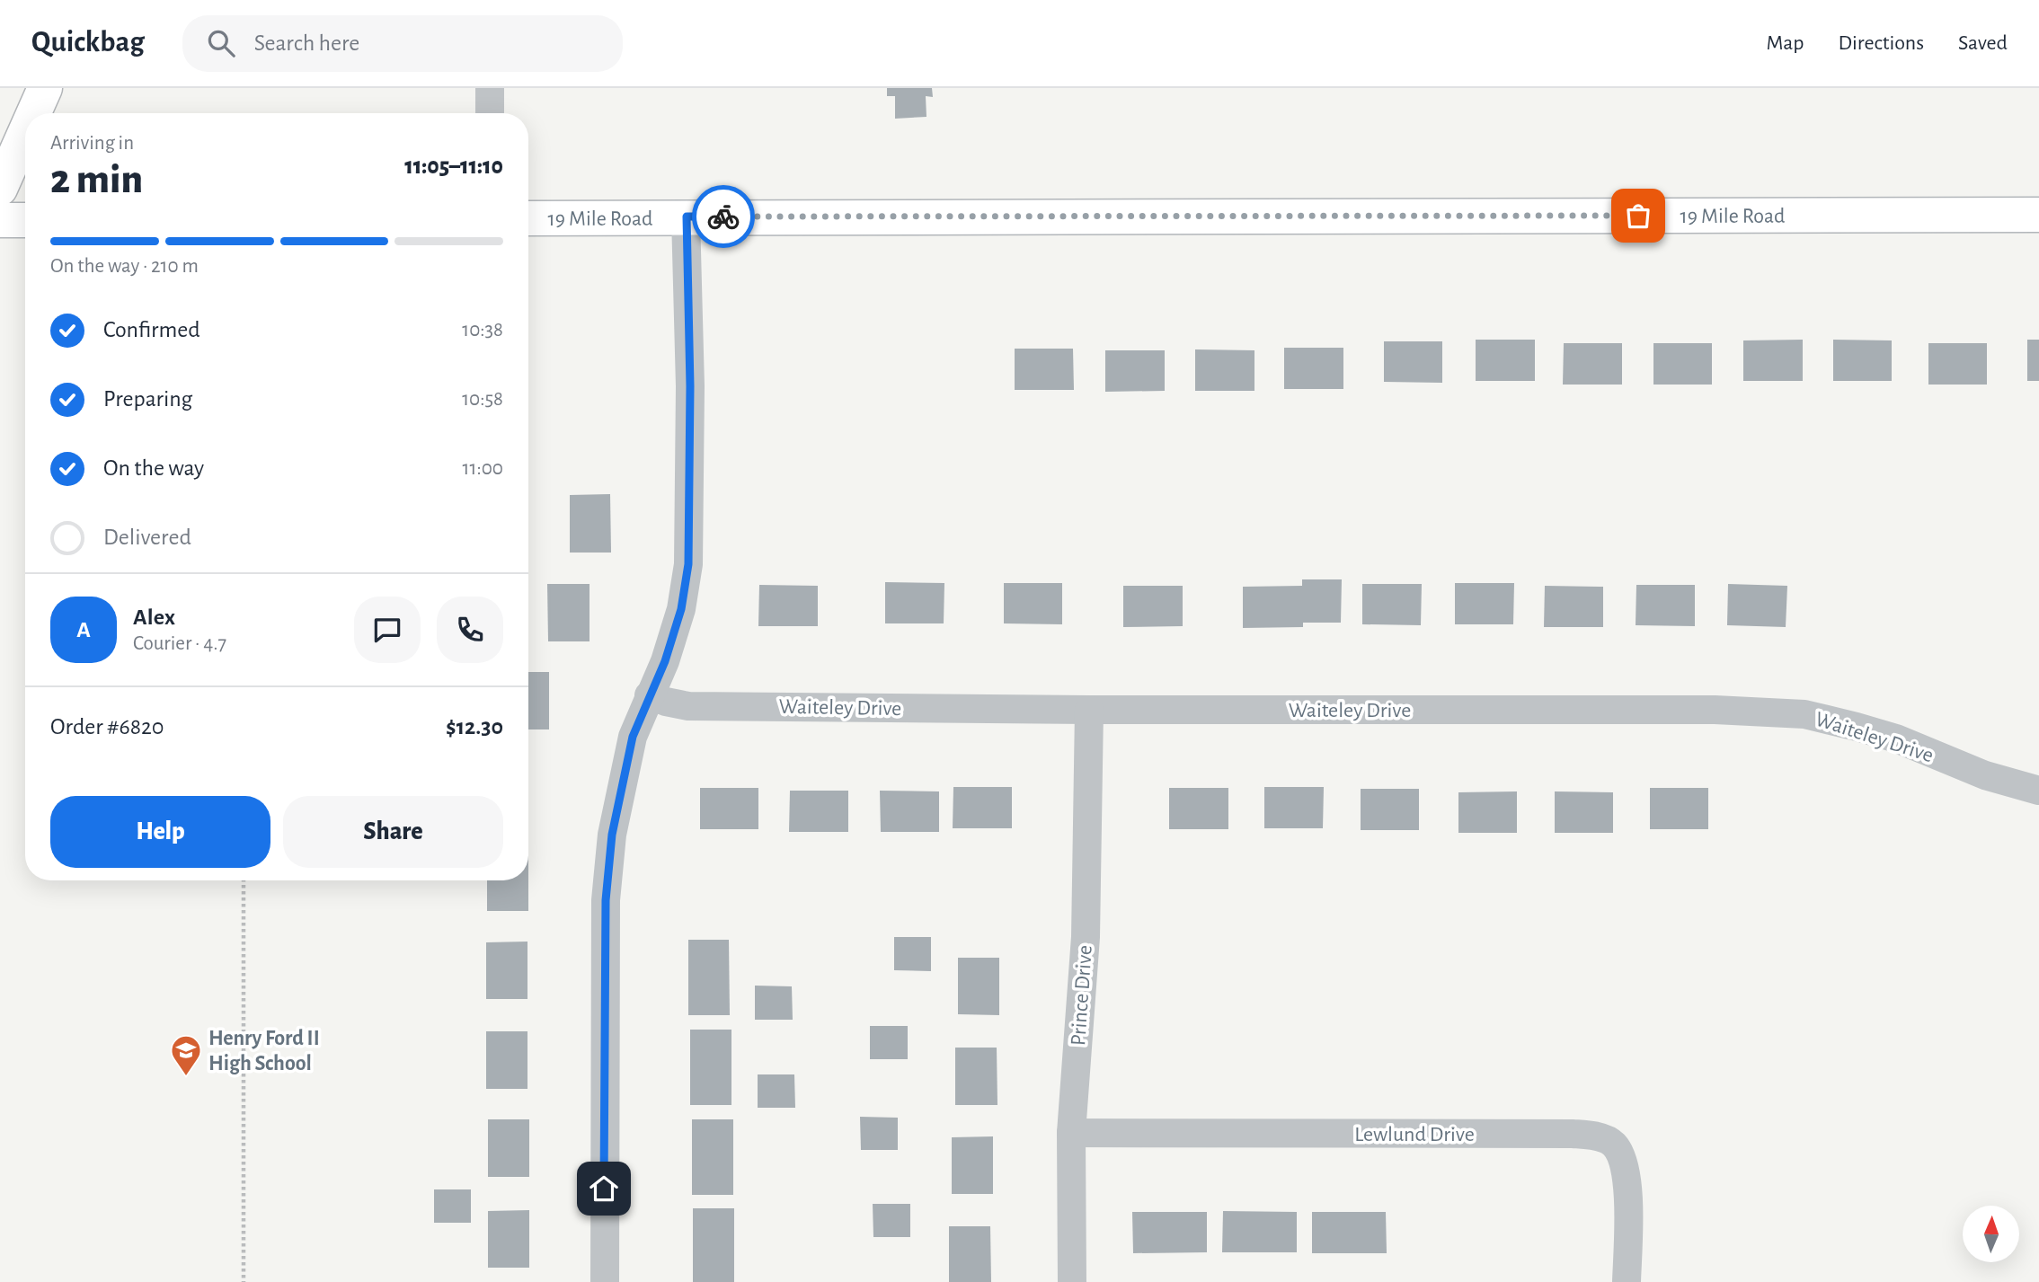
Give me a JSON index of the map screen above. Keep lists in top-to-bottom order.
{
  "streets": {
    "main road": ["19 Mile Road"],
    "street": ["Waiteley Drive", "Prince Drive", "Lewlund Drive"]
  },
  "crossings": [
    ["Waiteley Drive", "Prince Drive"],
    ["Prince Drive", "Lewlund Drive"]
  ],
  "places": {
    "school or university": ["Henry Ford II High School"]
  },
  "north": "top",
  "page": {
    "header": "Quickbag",
    "search": "Search here",
    "nav": ["Map", "Directions", "Saved"],
    "heading": ["2 min", "Arriving in", "11:05–11:10"],
    "panel": [
      "Alex",
      "Courier · 4.7",
      "Order #6820",
      "$12.30"
    ],
    "bar": "On the way · 210 m",
    "list": [
      ["Confirmed", "10:38"],
      ["Preparing", "10:58"],
      ["On the way", "11:00"],
      "Delivered"
    ],
    "round": "A",
    "buttons": ["Help", "Share"]
  }
}
